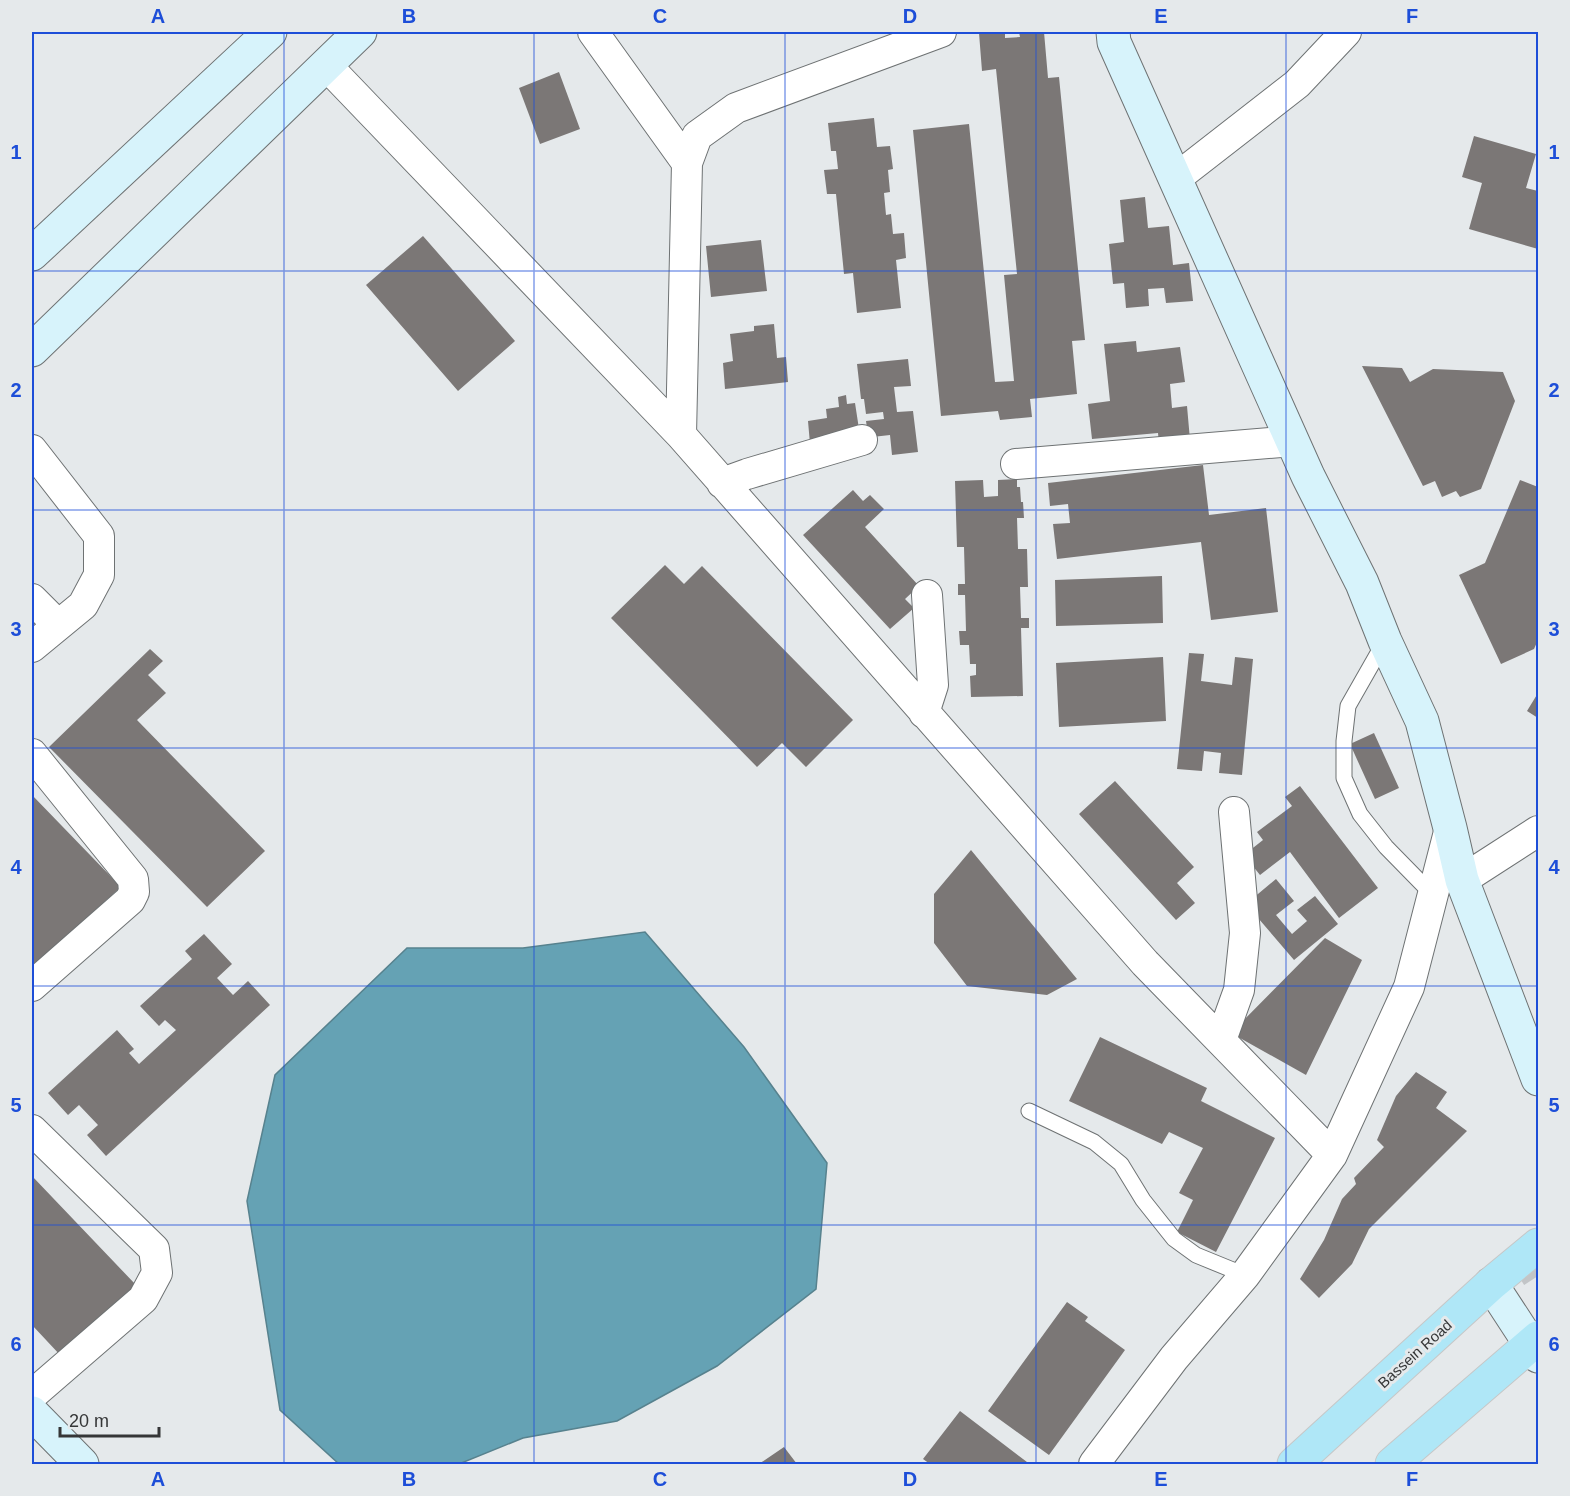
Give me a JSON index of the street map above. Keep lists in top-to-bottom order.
{
  "streets": {
    "main road": ["Bassein Road"]
  },
  "scale_bar": "20 m",
  "grid": {
    "columns": [
      "A",
      "B",
      "C",
      "D",
      "E",
      "F"
    ],
    "rows": [
      "1",
      "2",
      "3",
      "4",
      "5",
      "6"
    ]
  }
}
